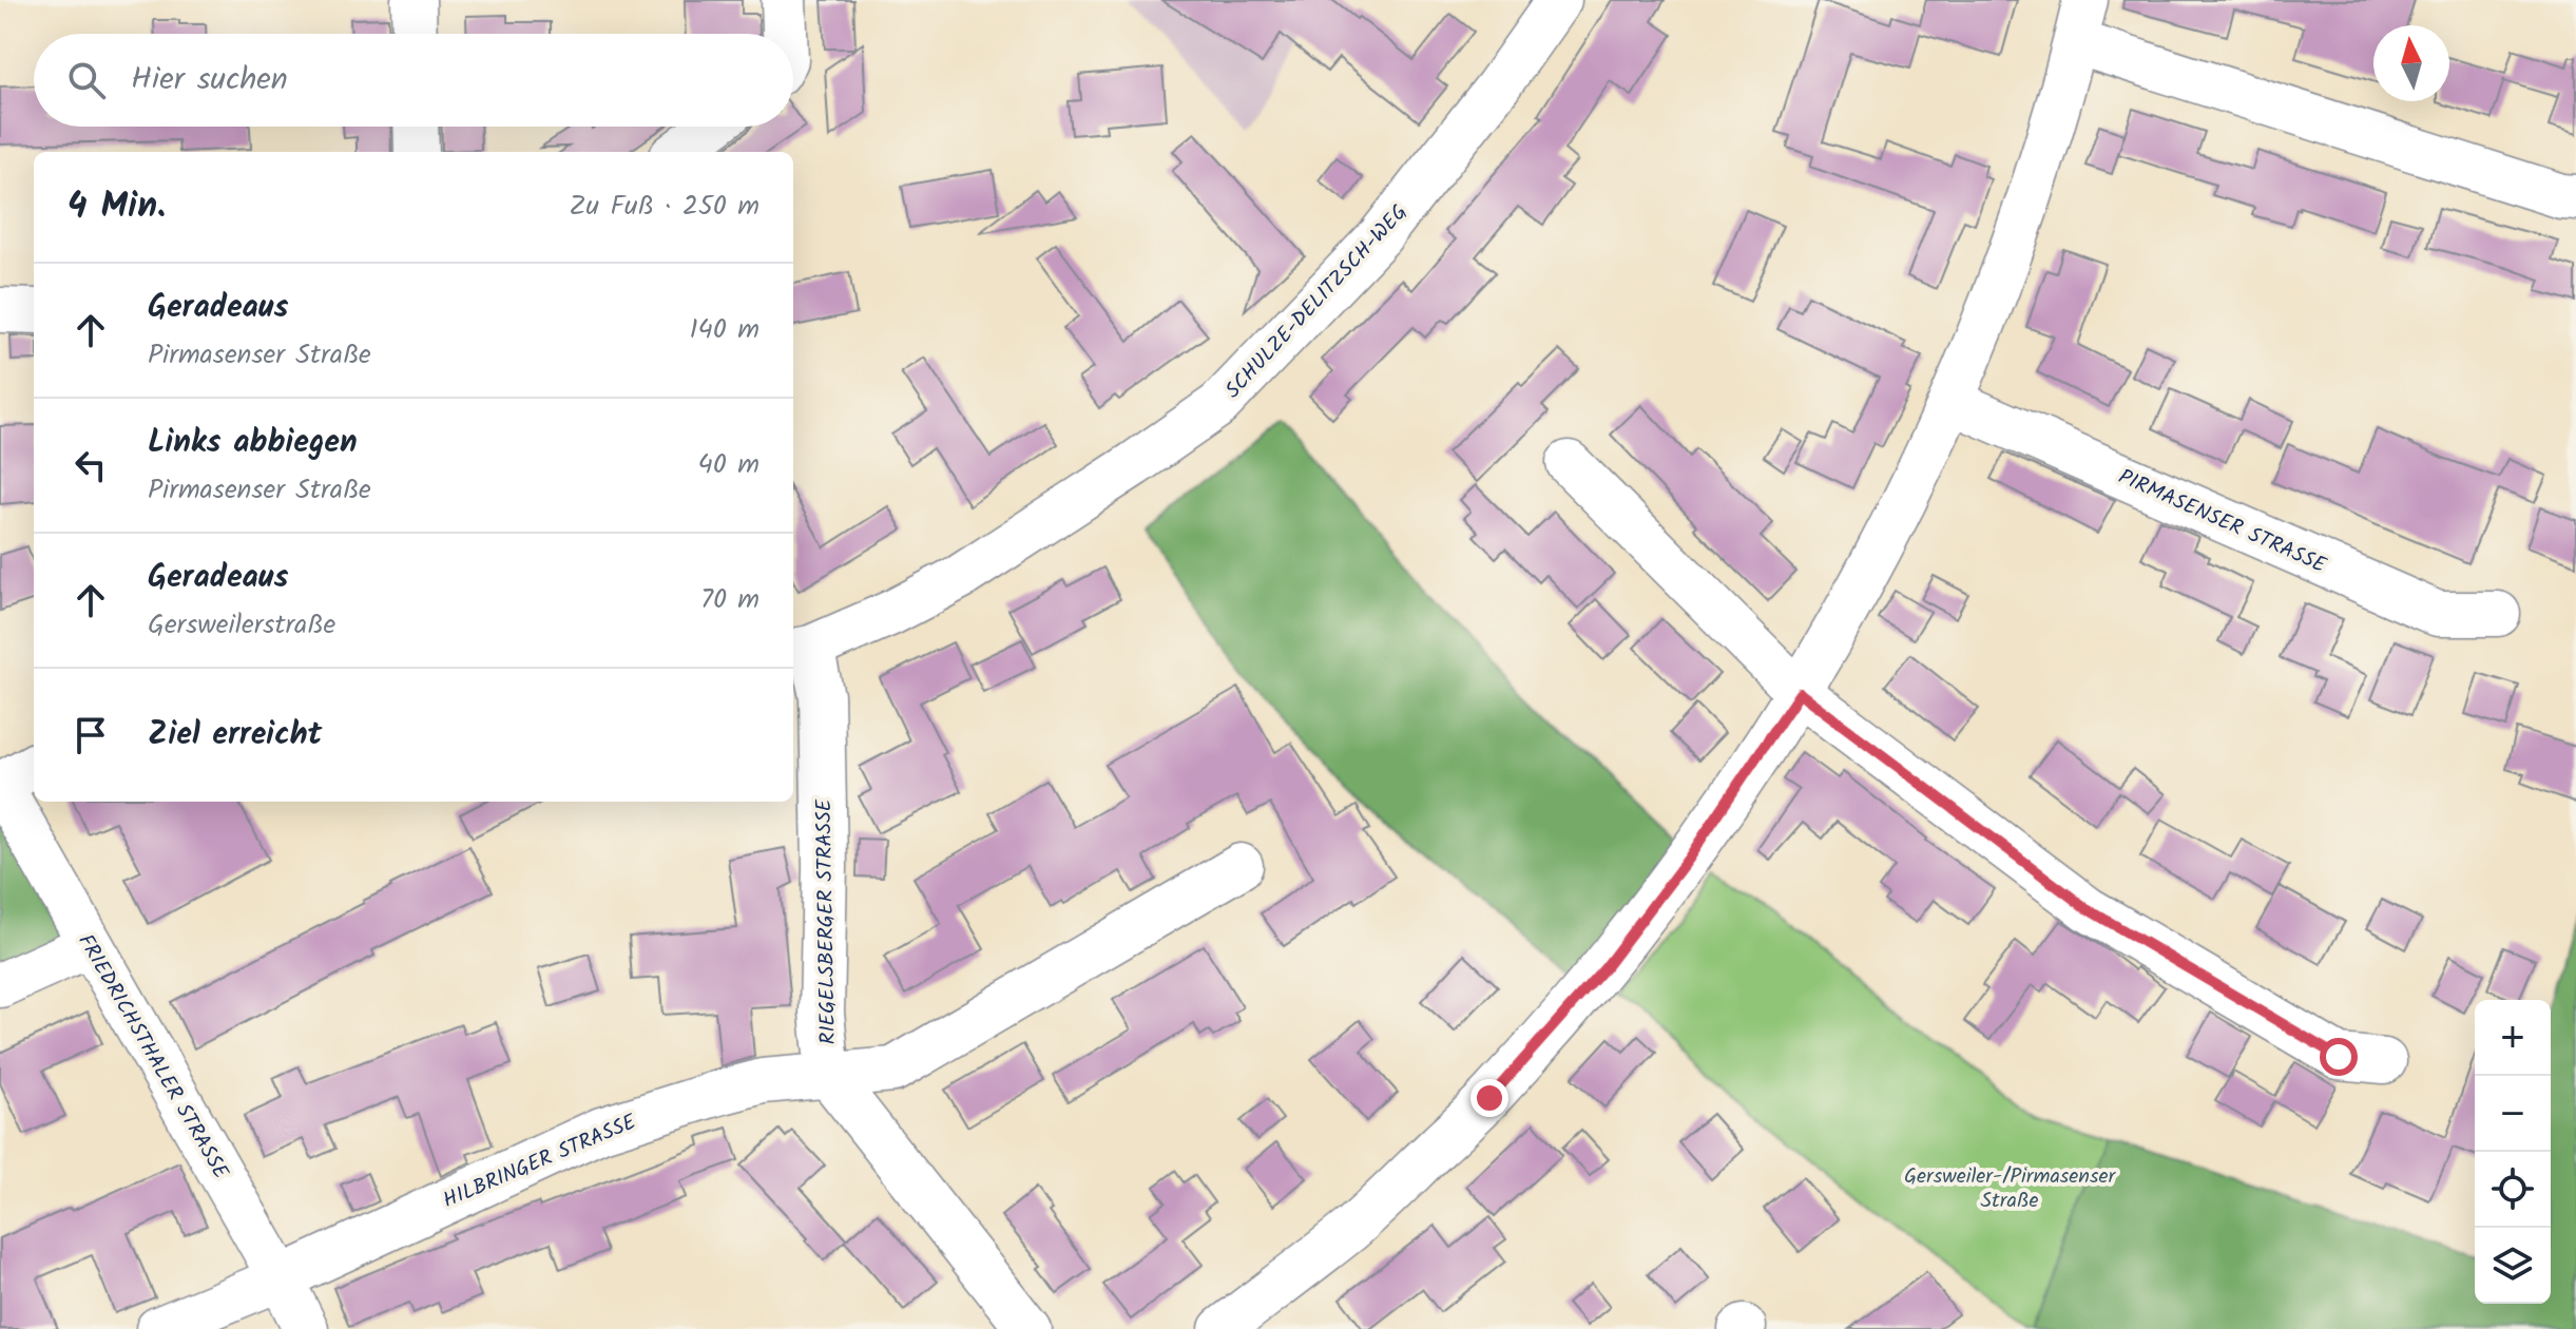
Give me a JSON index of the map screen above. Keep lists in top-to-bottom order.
{
  "streets": {
    "street": [
      "SCHULZE-DELITZSCH-WEG",
      "PIRMASENSER STRASSE",
      "RIEGELSBERGER STRASSE",
      "FRIEDRICHSTHALER STRASSE",
      "HILBRINGER STRASSE"
    ]
  },
  "crossings": [
    ["SCHULZE-DELITZSCH-WEG", "RIEGELSBERGER STRASSE"],
    ["RIEGELSBERGER STRASSE", "HILBRINGER STRASSE"],
    ["FRIEDRICHSTHALER STRASSE", "HILBRINGER STRASSE"]
  ],
  "parks": ["Gersweiler-/Pirmasenser Straße"],
  "north": "top",
  "page": {
    "search": "Hier suchen",
    "heading": ["4 Min.", "Zu Fuß · 250 m"],
    "list": [
      ["Geradeaus", "Pirmasenser Straße", "140 m"],
      ["Links abbiegen", "Pirmasenser Straße", "40 m"],
      ["Geradeaus", "Gersweilerstraße", "70 m"],
      "Ziel erreicht"
    ],
    "map_buttons": ["+", "−"]
  }
}
